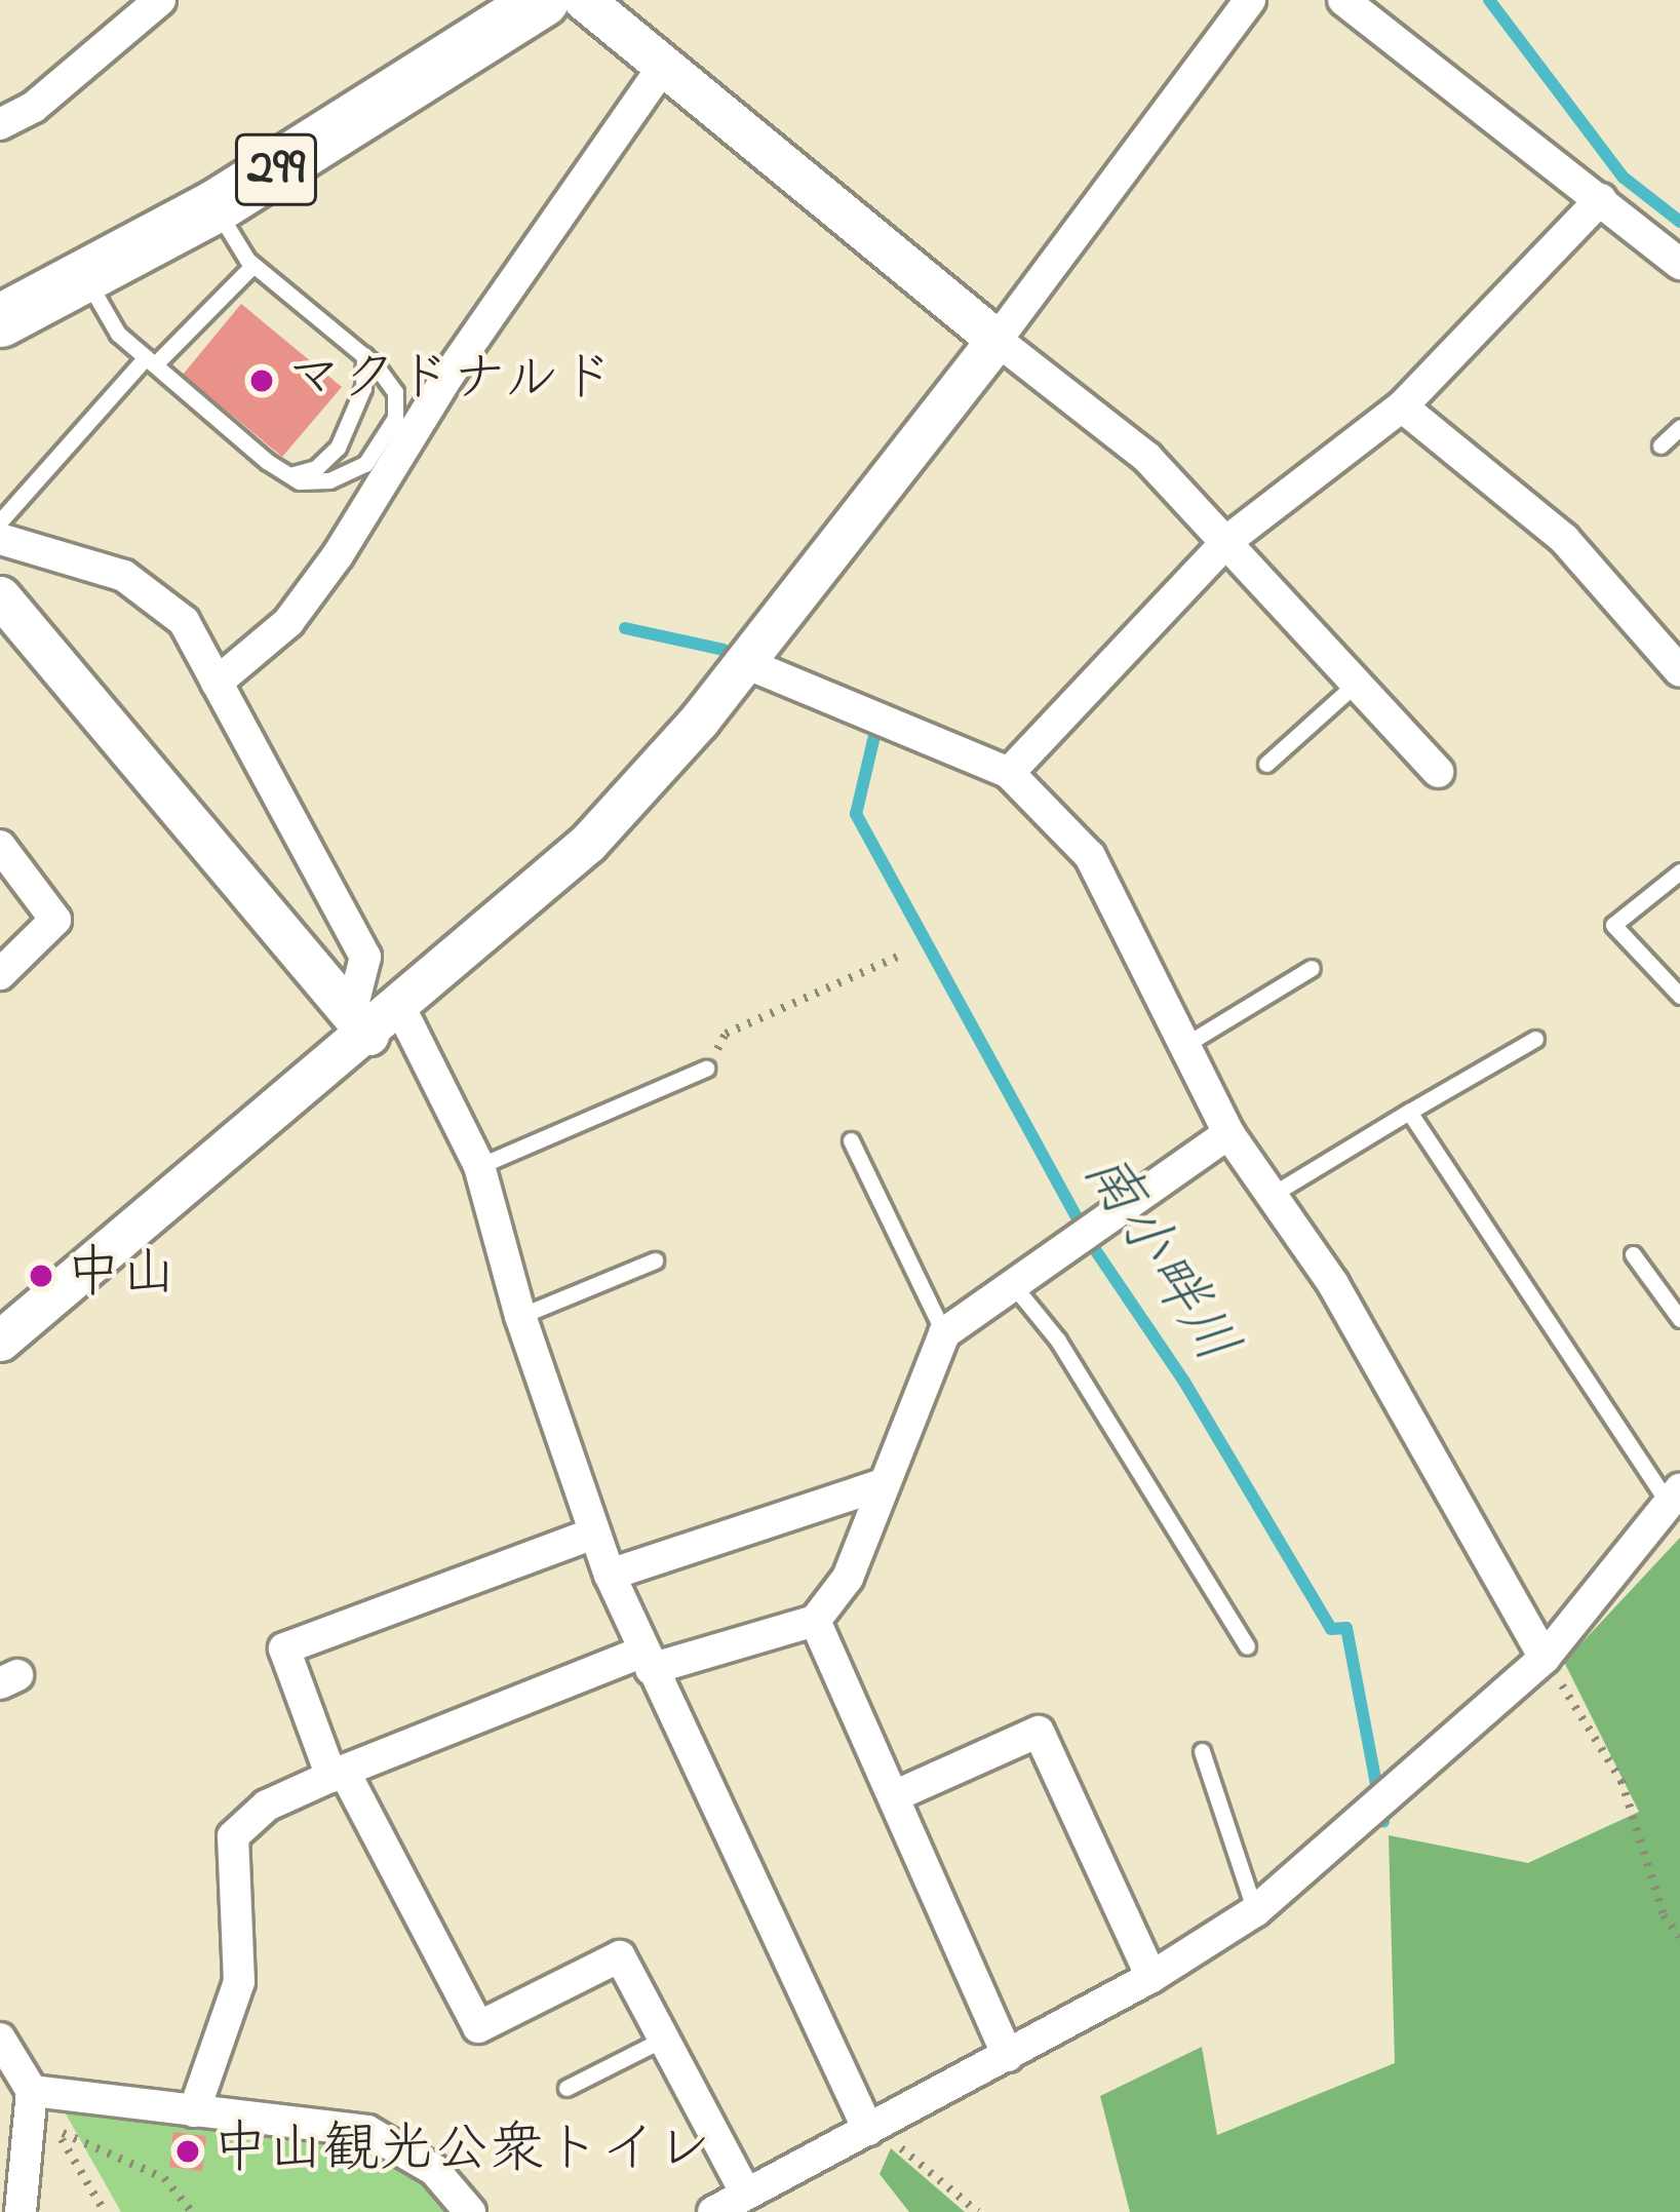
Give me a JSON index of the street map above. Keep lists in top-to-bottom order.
{
  "streets": {
    "highway": ["299"]
  },
  "water": ["南小畔川"],
  "places": ["マクドナルド", "中山", "中山観光公衆トイレ"]
}
